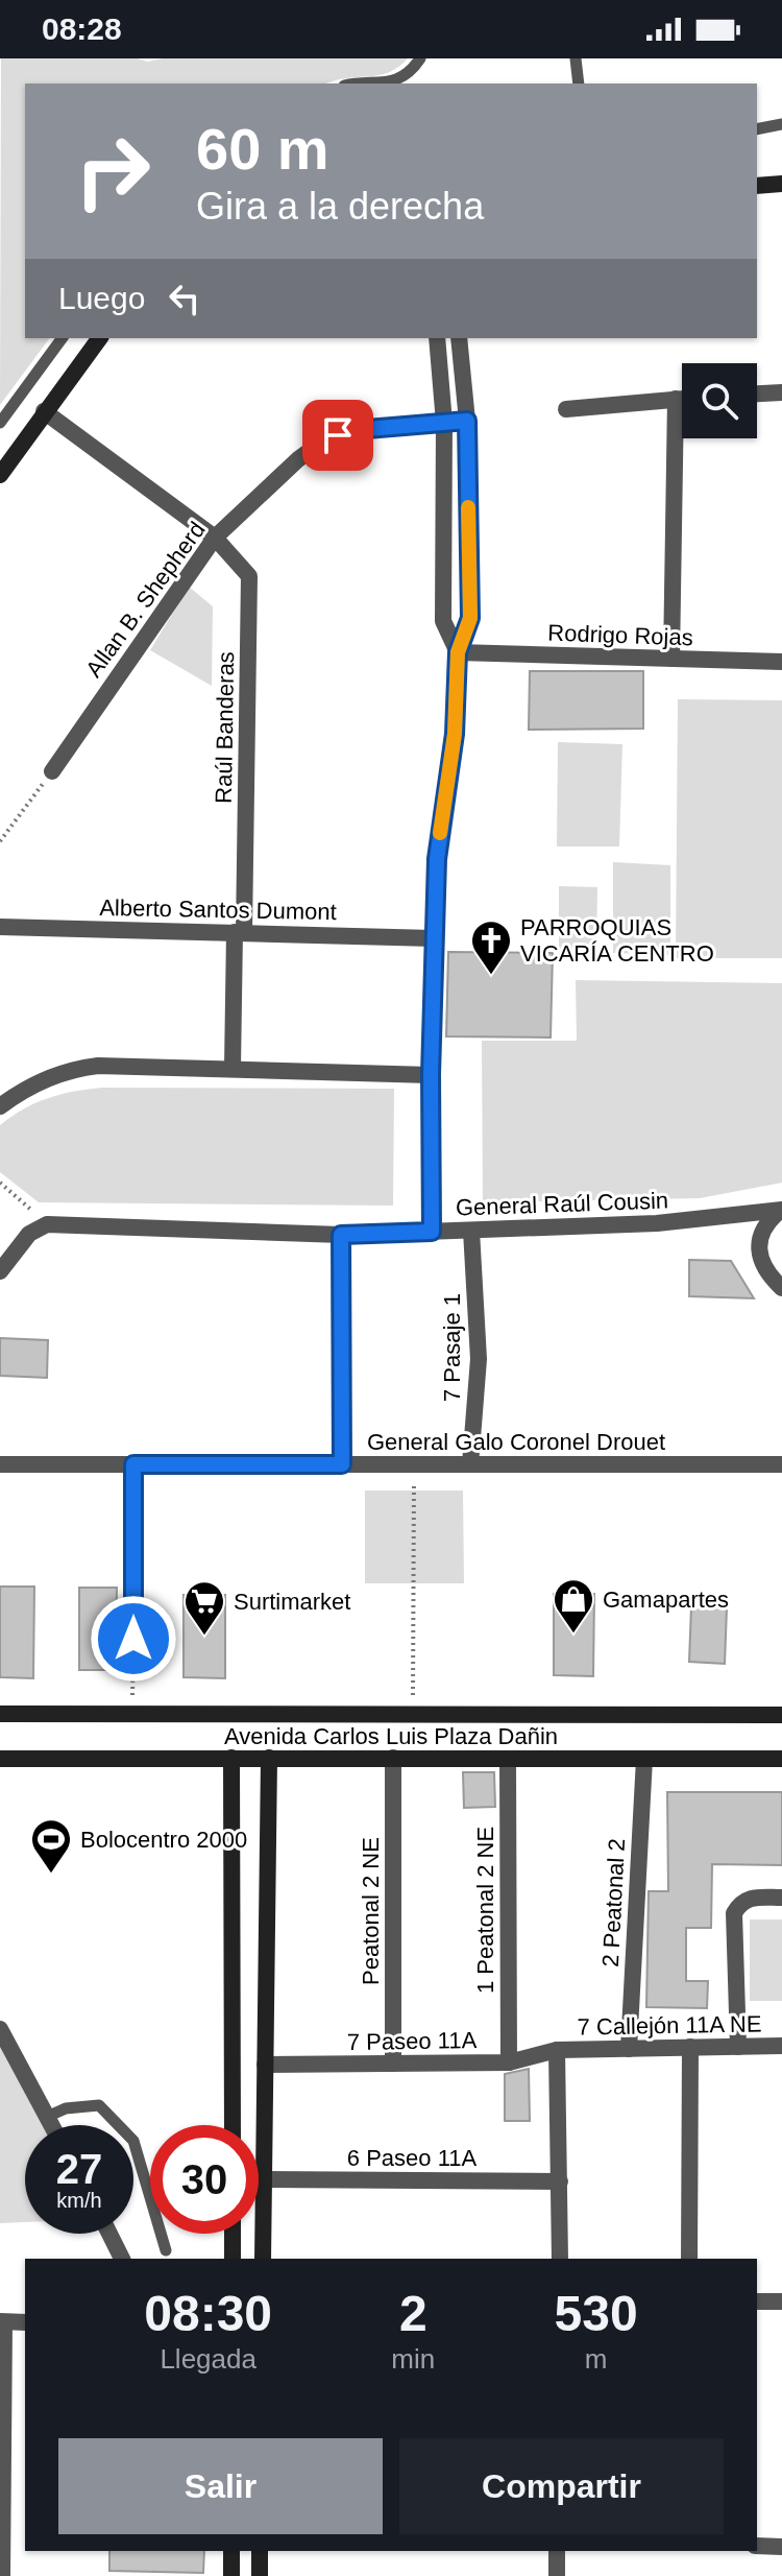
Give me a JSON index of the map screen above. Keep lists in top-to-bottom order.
{
  "streets": {
    "main road": ["Avenida Carlos Luis Plaza Dañin"],
    "street": [
      "Allan B. Shepherd",
      "Rodrigo Rojas",
      "Raúl Banderas",
      "Alberto Santos Dumont",
      "General Raúl Cousin",
      "7 Pasaje 1",
      "General Galo Coronel Drouet",
      "2 Peatonal 2",
      "1 Peatonal 2 NE",
      "Peatonal 2 NE",
      "7 Callejón 11A NE",
      "7 Paseo 11A",
      "6 Paseo 11A"
    ]
  },
  "crossings": [
    ["Allan B. Shepherd", "Raúl Banderas"],
    ["Raúl Banderas", "Alberto Santos Dumont"],
    ["General Raúl Cousin", "7 Pasaje 1"],
    ["7 Pasaje 1", "General Galo Coronel Drouet"],
    ["Avenida Carlos Luis Plaza Dañin", "2 Peatonal 2"],
    ["Avenida Carlos Luis Plaza Dañin", "1 Peatonal 2 NE"],
    ["Avenida Carlos Luis Plaza Dañin", "Peatonal 2 NE"],
    ["2 Peatonal 2", "7 Callejón 11A NE"],
    ["1 Peatonal 2 NE", "7 Paseo 11A"],
    ["Peatonal 2 NE", "7 Paseo 11A"],
    ["7 Callejón 11A NE", "7 Paseo 11A"]
  ],
  "places": {
    "church": ["PARROQUIAS VICARÍA CENTRO"],
    "shop": ["Gamapartes"],
    "supermarket": ["Surtimarket"],
    "sports": ["Bolocentro 2000"]
  },
  "page": {
    "status": "08:28",
    "turn": ["60 m", "Gira a la derecha"],
    "then": "Luego",
    "speed": "27 km/h",
    "limit": "30",
    "eta": [
      "08:30",
      "Llegada",
      "2",
      "min",
      "530",
      "m"
    ],
    "buttons": ["Salir", "Compartir"]
  }
}
